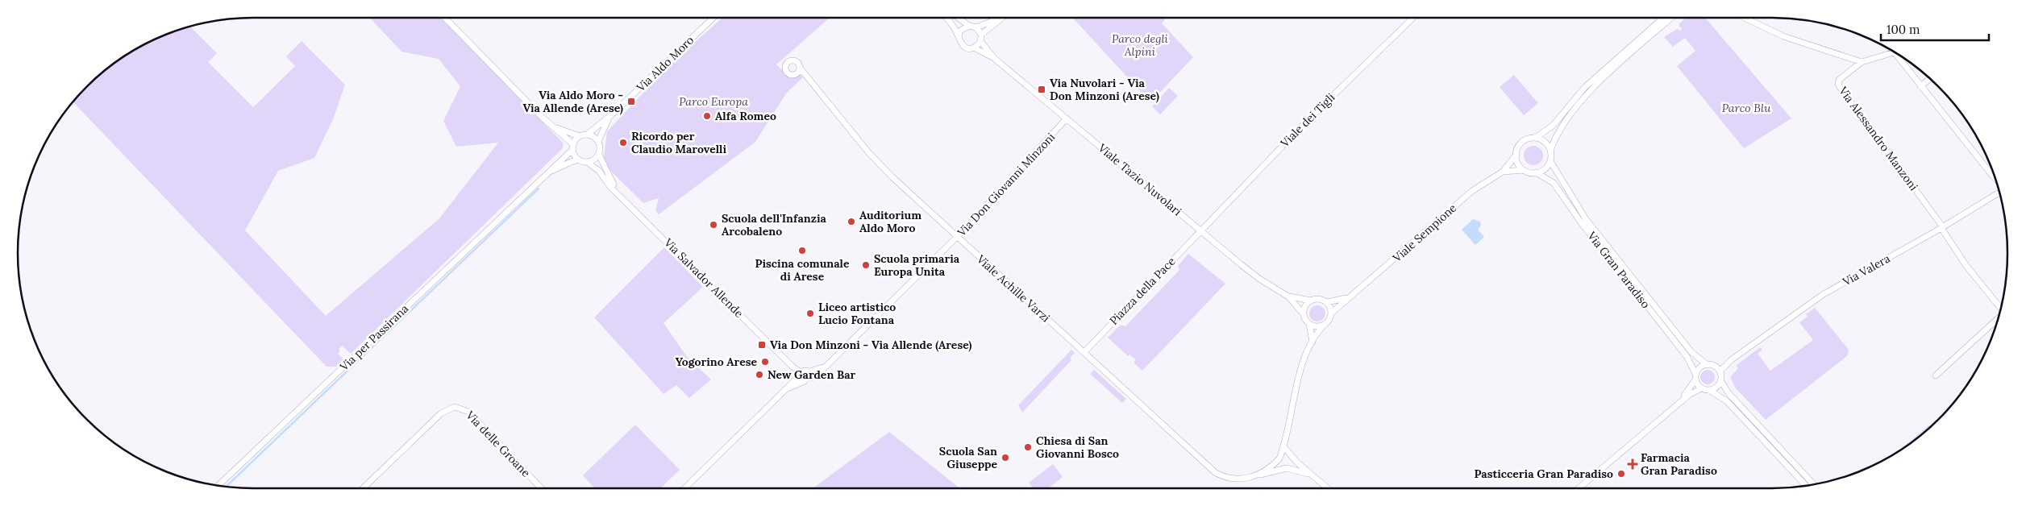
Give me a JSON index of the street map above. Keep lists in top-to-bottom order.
{
  "streets": {
    "street": [
      "Via Aldo Moro",
      "Viale dei Tigli",
      "Via Alessandro Manzoni",
      "Viale Tazio Nuvolari",
      "Via Don Giovanni Minzoni",
      "Viale Sempione",
      "Via Gran Paradiso",
      "Via Valera",
      "Via Salvador Allende",
      "Viale Achille Varzi",
      "Piazza della Pace",
      "Via per Passirana",
      "Via delle Groane"
    ]
  },
  "crossings": [
    ["Via Aldo Moro", "Via Salvador Allende"],
    ["Via Aldo Moro", "Via per Passirana"],
    ["Viale dei Tigli", "Viale Tazio Nuvolari"],
    ["Viale dei Tigli", "Piazza della Pace"],
    ["Via Alessandro Manzoni", "Via Valera"],
    ["Viale Tazio Nuvolari", "Via Don Giovanni Minzoni"],
    ["Viale Tazio Nuvolari", "Viale Sempione"],
    ["Viale Tazio Nuvolari", "Piazza della Pace"],
    ["Via Don Giovanni Minzoni", "Via Salvador Allende"],
    ["Via Don Giovanni Minzoni", "Viale Achille Varzi"],
    ["Viale Sempione", "Via Gran Paradiso"],
    ["Via Gran Paradiso", "Via Valera"],
    ["Via Salvador Allende", "Via per Passirana"],
    ["Viale Achille Varzi", "Piazza della Pace"]
  ],
  "parks": ["Parco degli Alpini", "Parco Europa", "Parco Blu"],
  "places": {
    "transit": ["Via Nuvolari - Via Don Minzoni (Arese)", "Via Aldo Moro - Via Allende (Arese)", "Via Don Minzoni - Via Allende (Arese)"],
    "other": [
      "Alfa Romeo",
      "Ricordo per Claudio Marovelli",
      "Auditorium Aldo Moro",
      "Scuola dell'Infanzia Arcobaleno",
      "Piscina comunale di Arese",
      "Scuola primaria Europa Unita",
      "Liceo artistico Lucio Fontana",
      "Yogorino Arese",
      "New Garden Bar",
      "Chiesa di San Giovanni Bosco",
      "Scuola San Giuseppe",
      "Pasticceria Gran Paradiso"
    ],
    "health": ["Farmacia Gran Paradiso"]
  },
  "scale_bar": "100 m"
}
